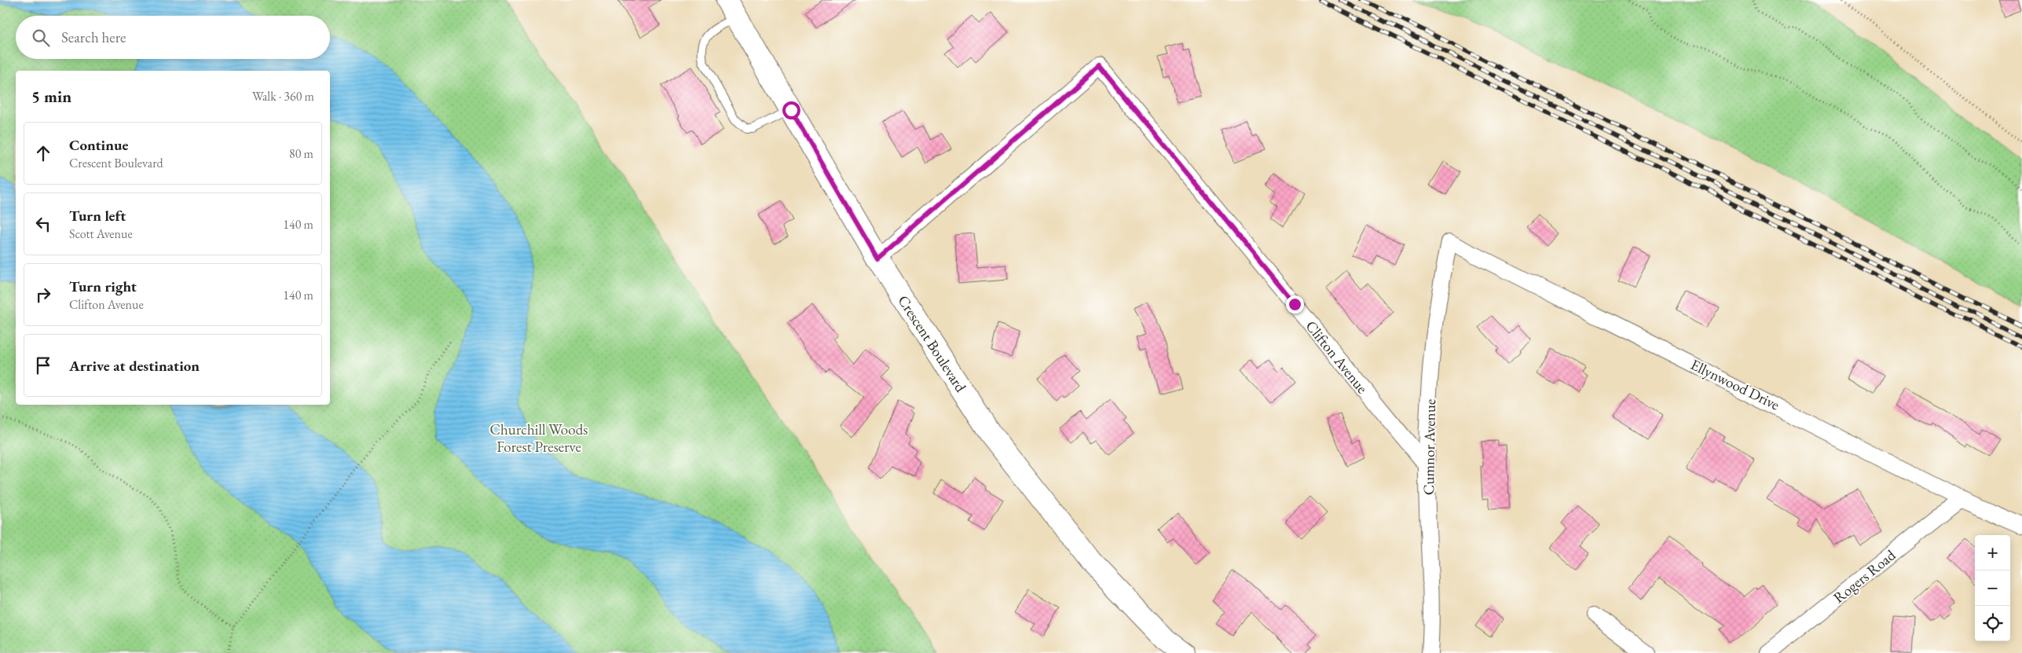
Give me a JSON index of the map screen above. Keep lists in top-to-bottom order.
{
  "streets": {
    "street": [
      "Crescent Boulevard",
      "Clifton Avenue",
      "Ellynwood Drive",
      "Cumnor Avenue",
      "Rogers Road"
    ]
  },
  "crossings": [
    ["Crescent Boulevard", "Clifton Avenue"],
    ["Clifton Avenue", "Cumnor Avenue"],
    ["Ellynwood Drive", "Cumnor Avenue"],
    ["Ellynwood Drive", "Rogers Road"]
  ],
  "parks": ["Churchill Woods Forest Preserve"],
  "page": {
    "search": "Search here",
    "heading": ["5 min", "Walk · 360 m"],
    "list": [
      ["Continue", "Crescent Boulevard", "80 m"],
      ["Turn left", "Scott Avenue", "140 m"],
      ["Turn right", "Clifton Avenue", "140 m"],
      "Arrive at destination"
    ],
    "map_buttons": ["+", "−"]
  }
}
